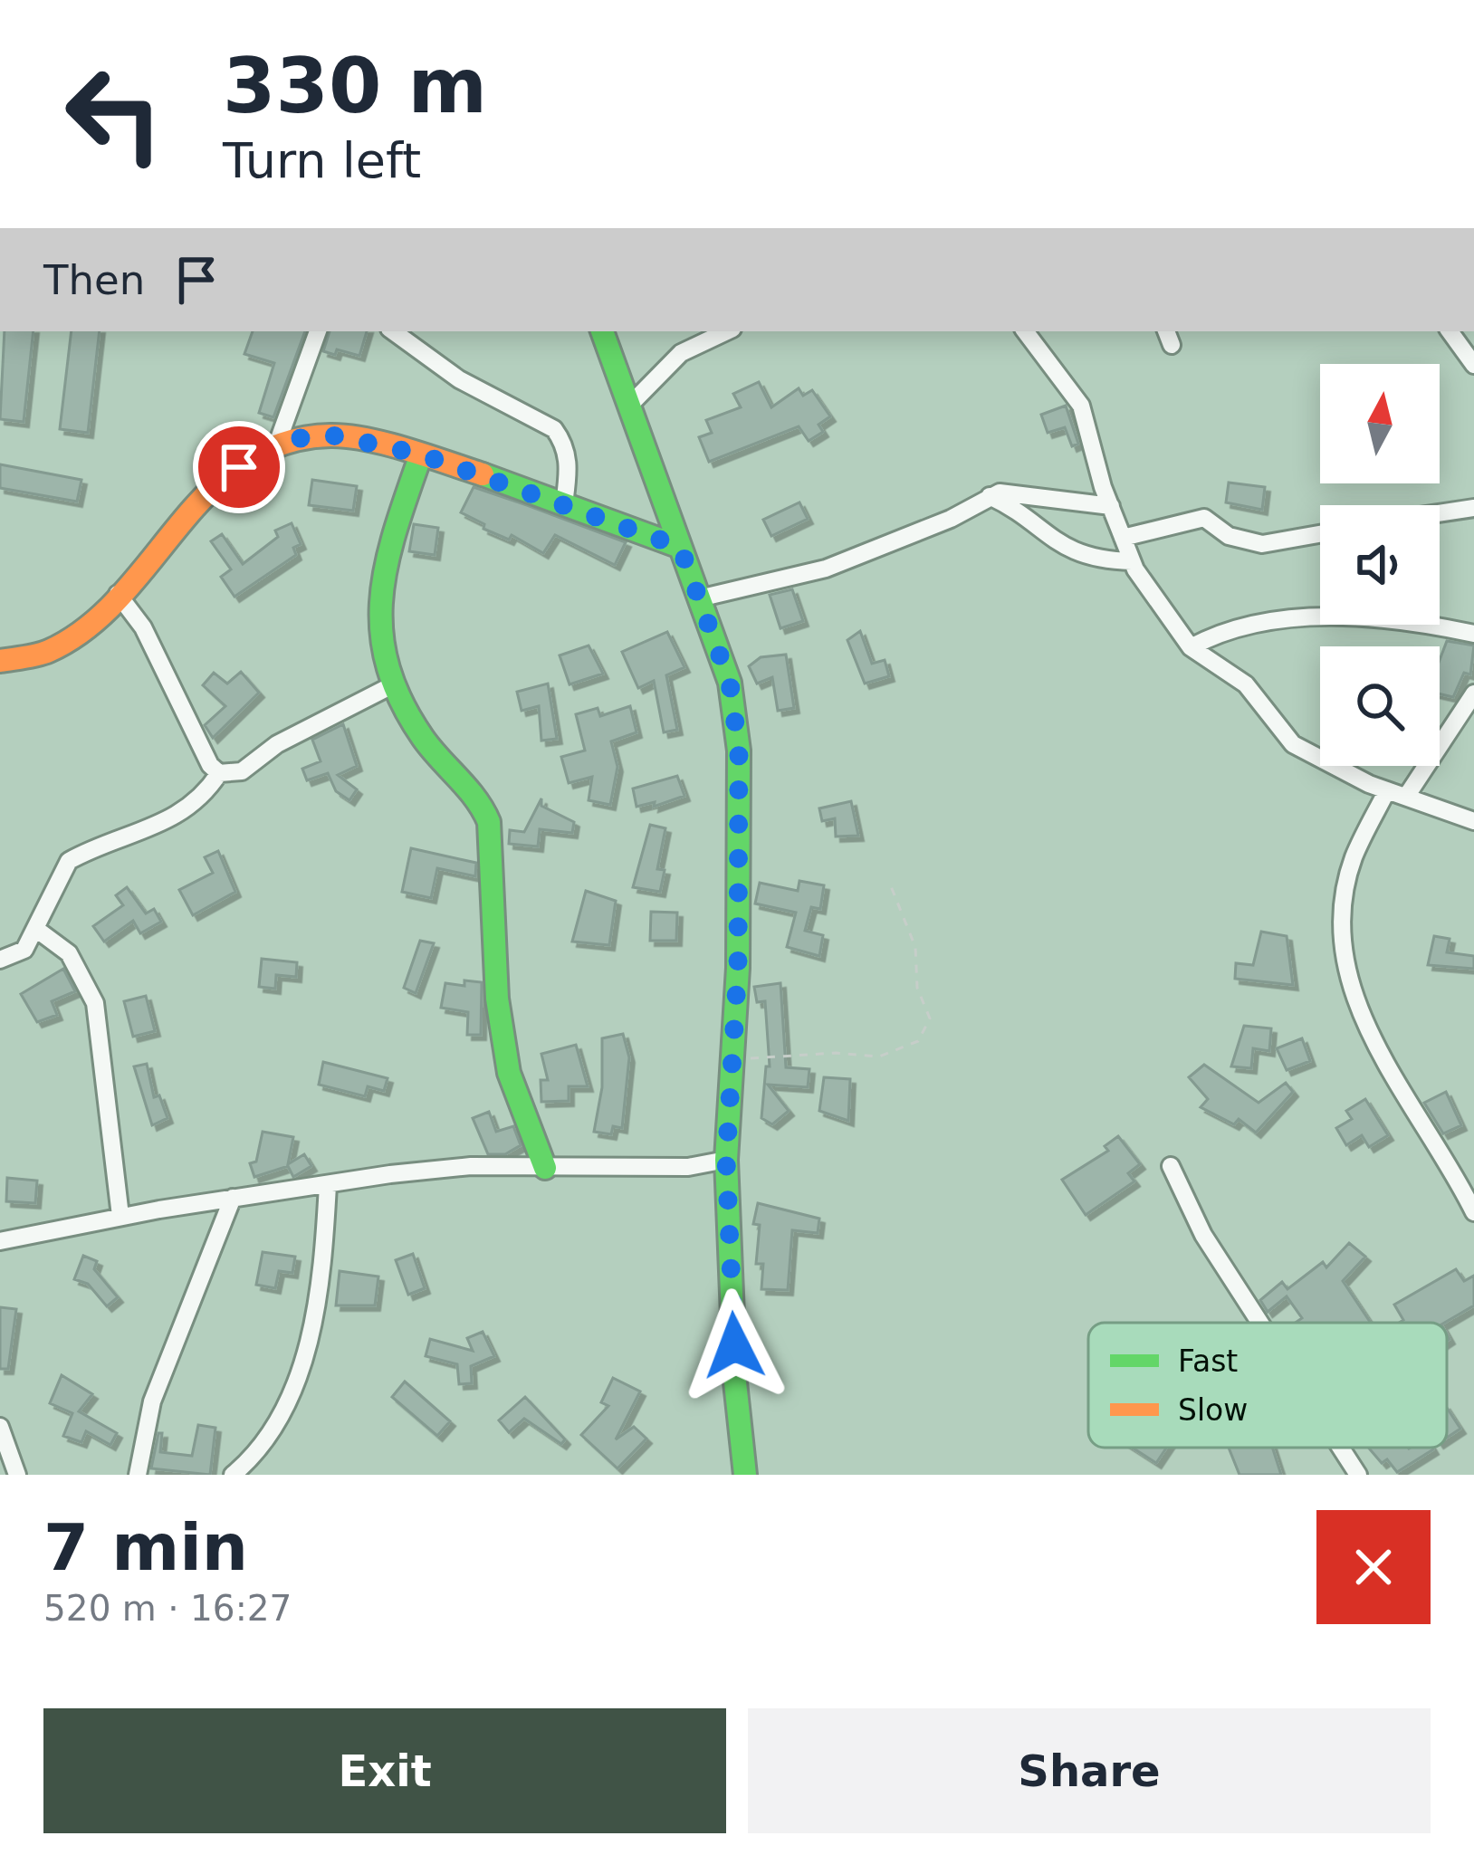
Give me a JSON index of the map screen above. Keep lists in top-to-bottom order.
{
  "legend": ["Fast", "Slow"],
  "north": "top",
  "page": {
    "turn": ["330 m", "Turn left"],
    "then": "Then",
    "heading": ["7 min", "520 m · 16:27"],
    "buttons": ["Exit", "Share"]
  }
}
